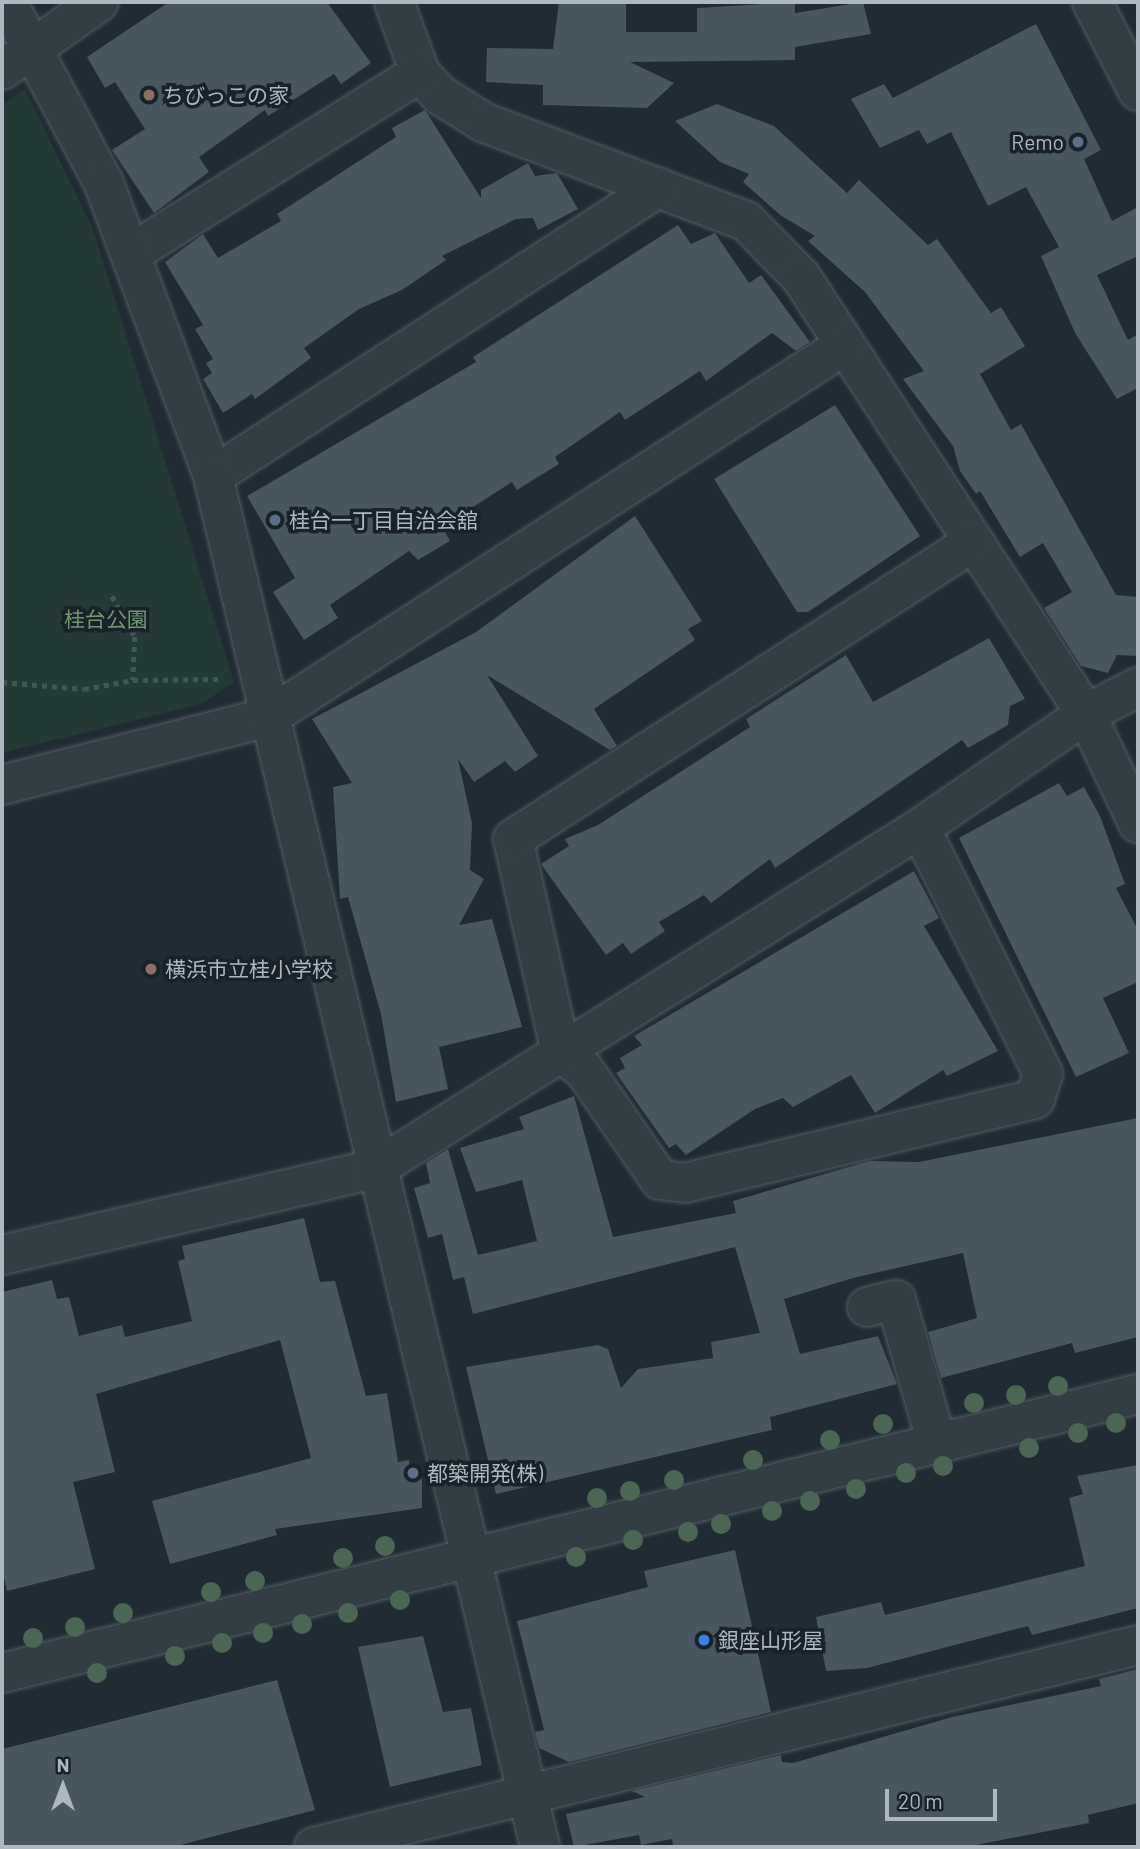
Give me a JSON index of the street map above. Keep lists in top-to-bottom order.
{
  "parks": ["桂台公園"],
  "places": [
    "ちびっこの家",
    "Remo",
    "桂台一丁目自治会舘",
    "横浜市立桂小学校",
    "都築開発(株)",
    "銀座山形屋"
  ],
  "scale_bar": "20 m",
  "north": "top"
}
